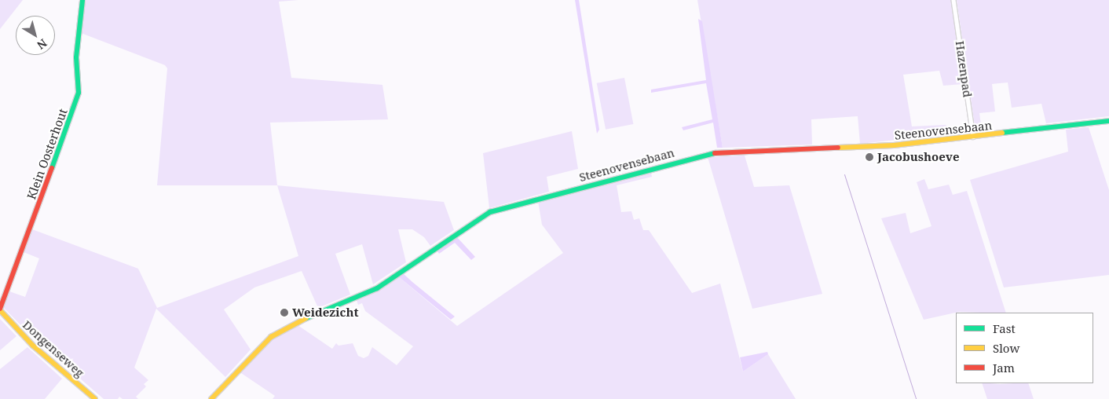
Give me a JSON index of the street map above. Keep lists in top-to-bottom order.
{
  "streets": {
    "street": [
      "Hazenpad",
      "Steenovensebaan",
      "Klein Oosterhout",
      "Dongenseweg"
    ]
  },
  "crossings": [
    ["Hazenpad", "Steenovensebaan"],
    ["Klein Oosterhout", "Dongenseweg"]
  ],
  "places": ["Jacobushoeve", "Weidezicht"],
  "legend": ["Fast", "Slow", "Jam"],
  "north": "bottom right"
}
